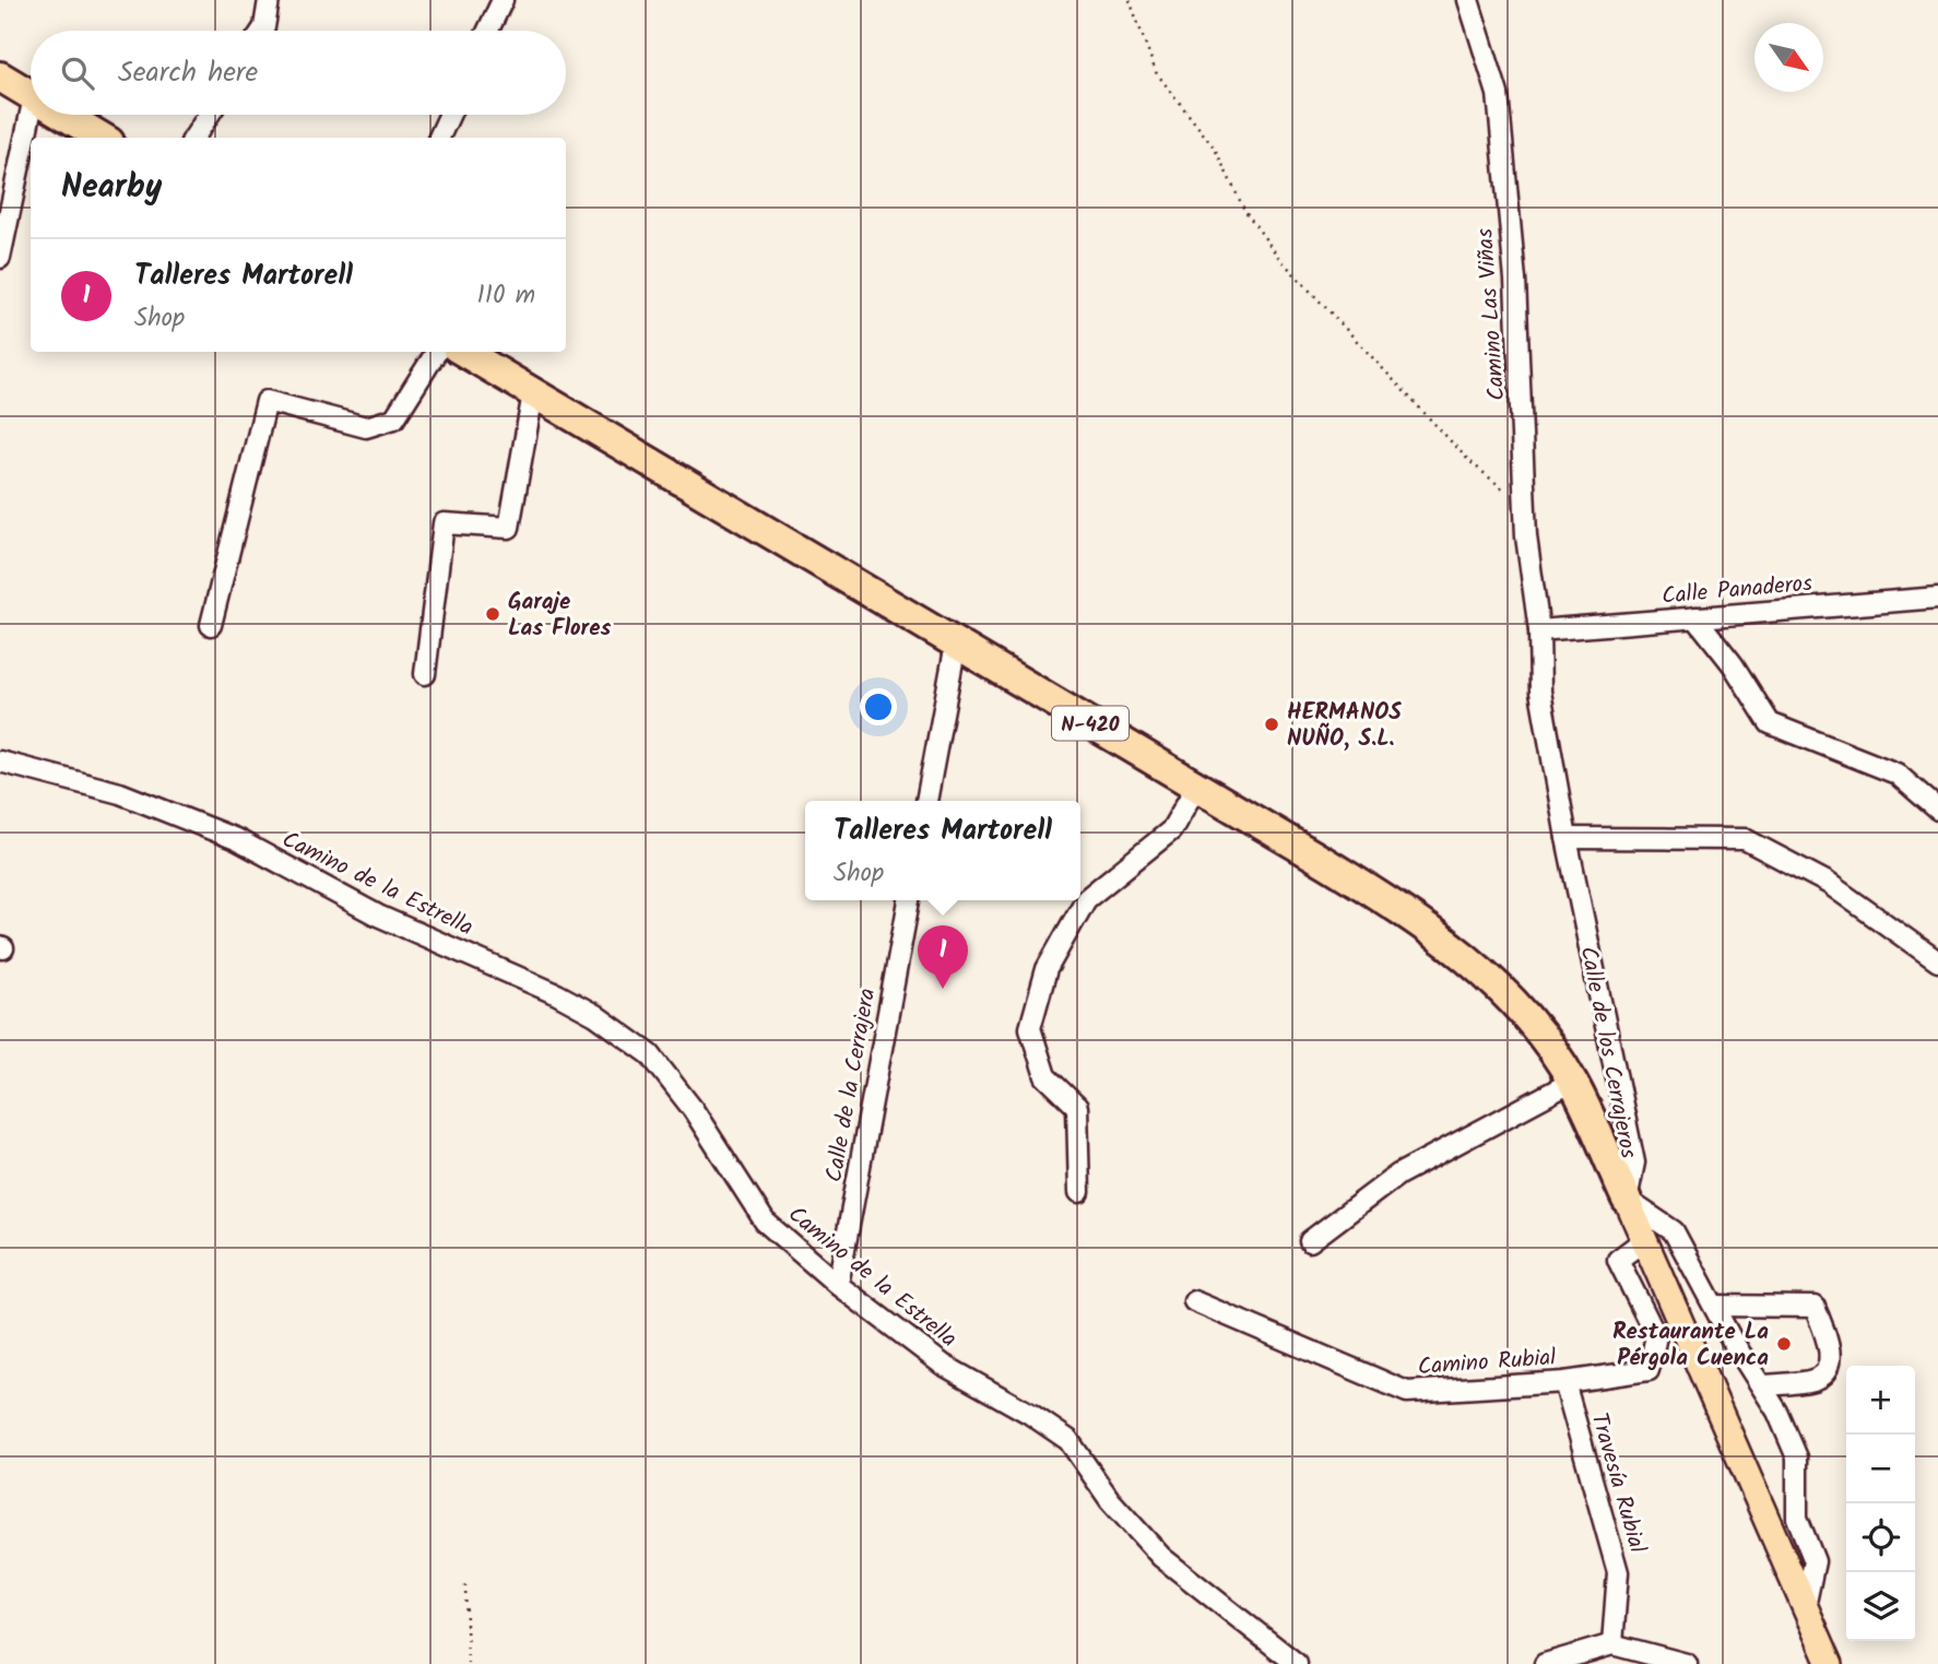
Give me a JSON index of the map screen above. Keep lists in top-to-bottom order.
{
  "streets": {
    "highway": ["N-420"],
    "street": [
      "Camino Las Viñas",
      "Calle Panaderos",
      "Camino de la Estrella",
      "Calle de los Cerrajeros",
      "Calle de la Cerrajera",
      "Camino Rubial",
      "Travesía Rubial"
    ]
  },
  "crossings": [
    ["Camino Las Viñas", "Calle Panaderos"],
    ["Camino Las Viñas", "Calle de los Cerrajeros"],
    ["Calle Panaderos", "Calle de los Cerrajeros"],
    ["N-420", "Calle de los Cerrajeros"],
    ["Camino de la Estrella", "Calle de la Cerrajera"],
    ["Camino Rubial", "Travesía Rubial"]
  ],
  "places": ["Garaje Las Flores", "HERMANOS NUÑO, S.L.", "Restaurante La Pérgola Cuenca"],
  "north": "bottom right",
  "page": {
    "search": "Search here",
    "heading": "Nearby",
    "list": [
      {
        "mark": "1",
        "name": "Talleres Martorell",
        "note": "Shop",
        "value": "110 m"
      }
    ],
    "popup": ["Talleres Martorell", "Shop"],
    "pins": "1",
    "map_buttons": ["+", "−"]
  }
}
